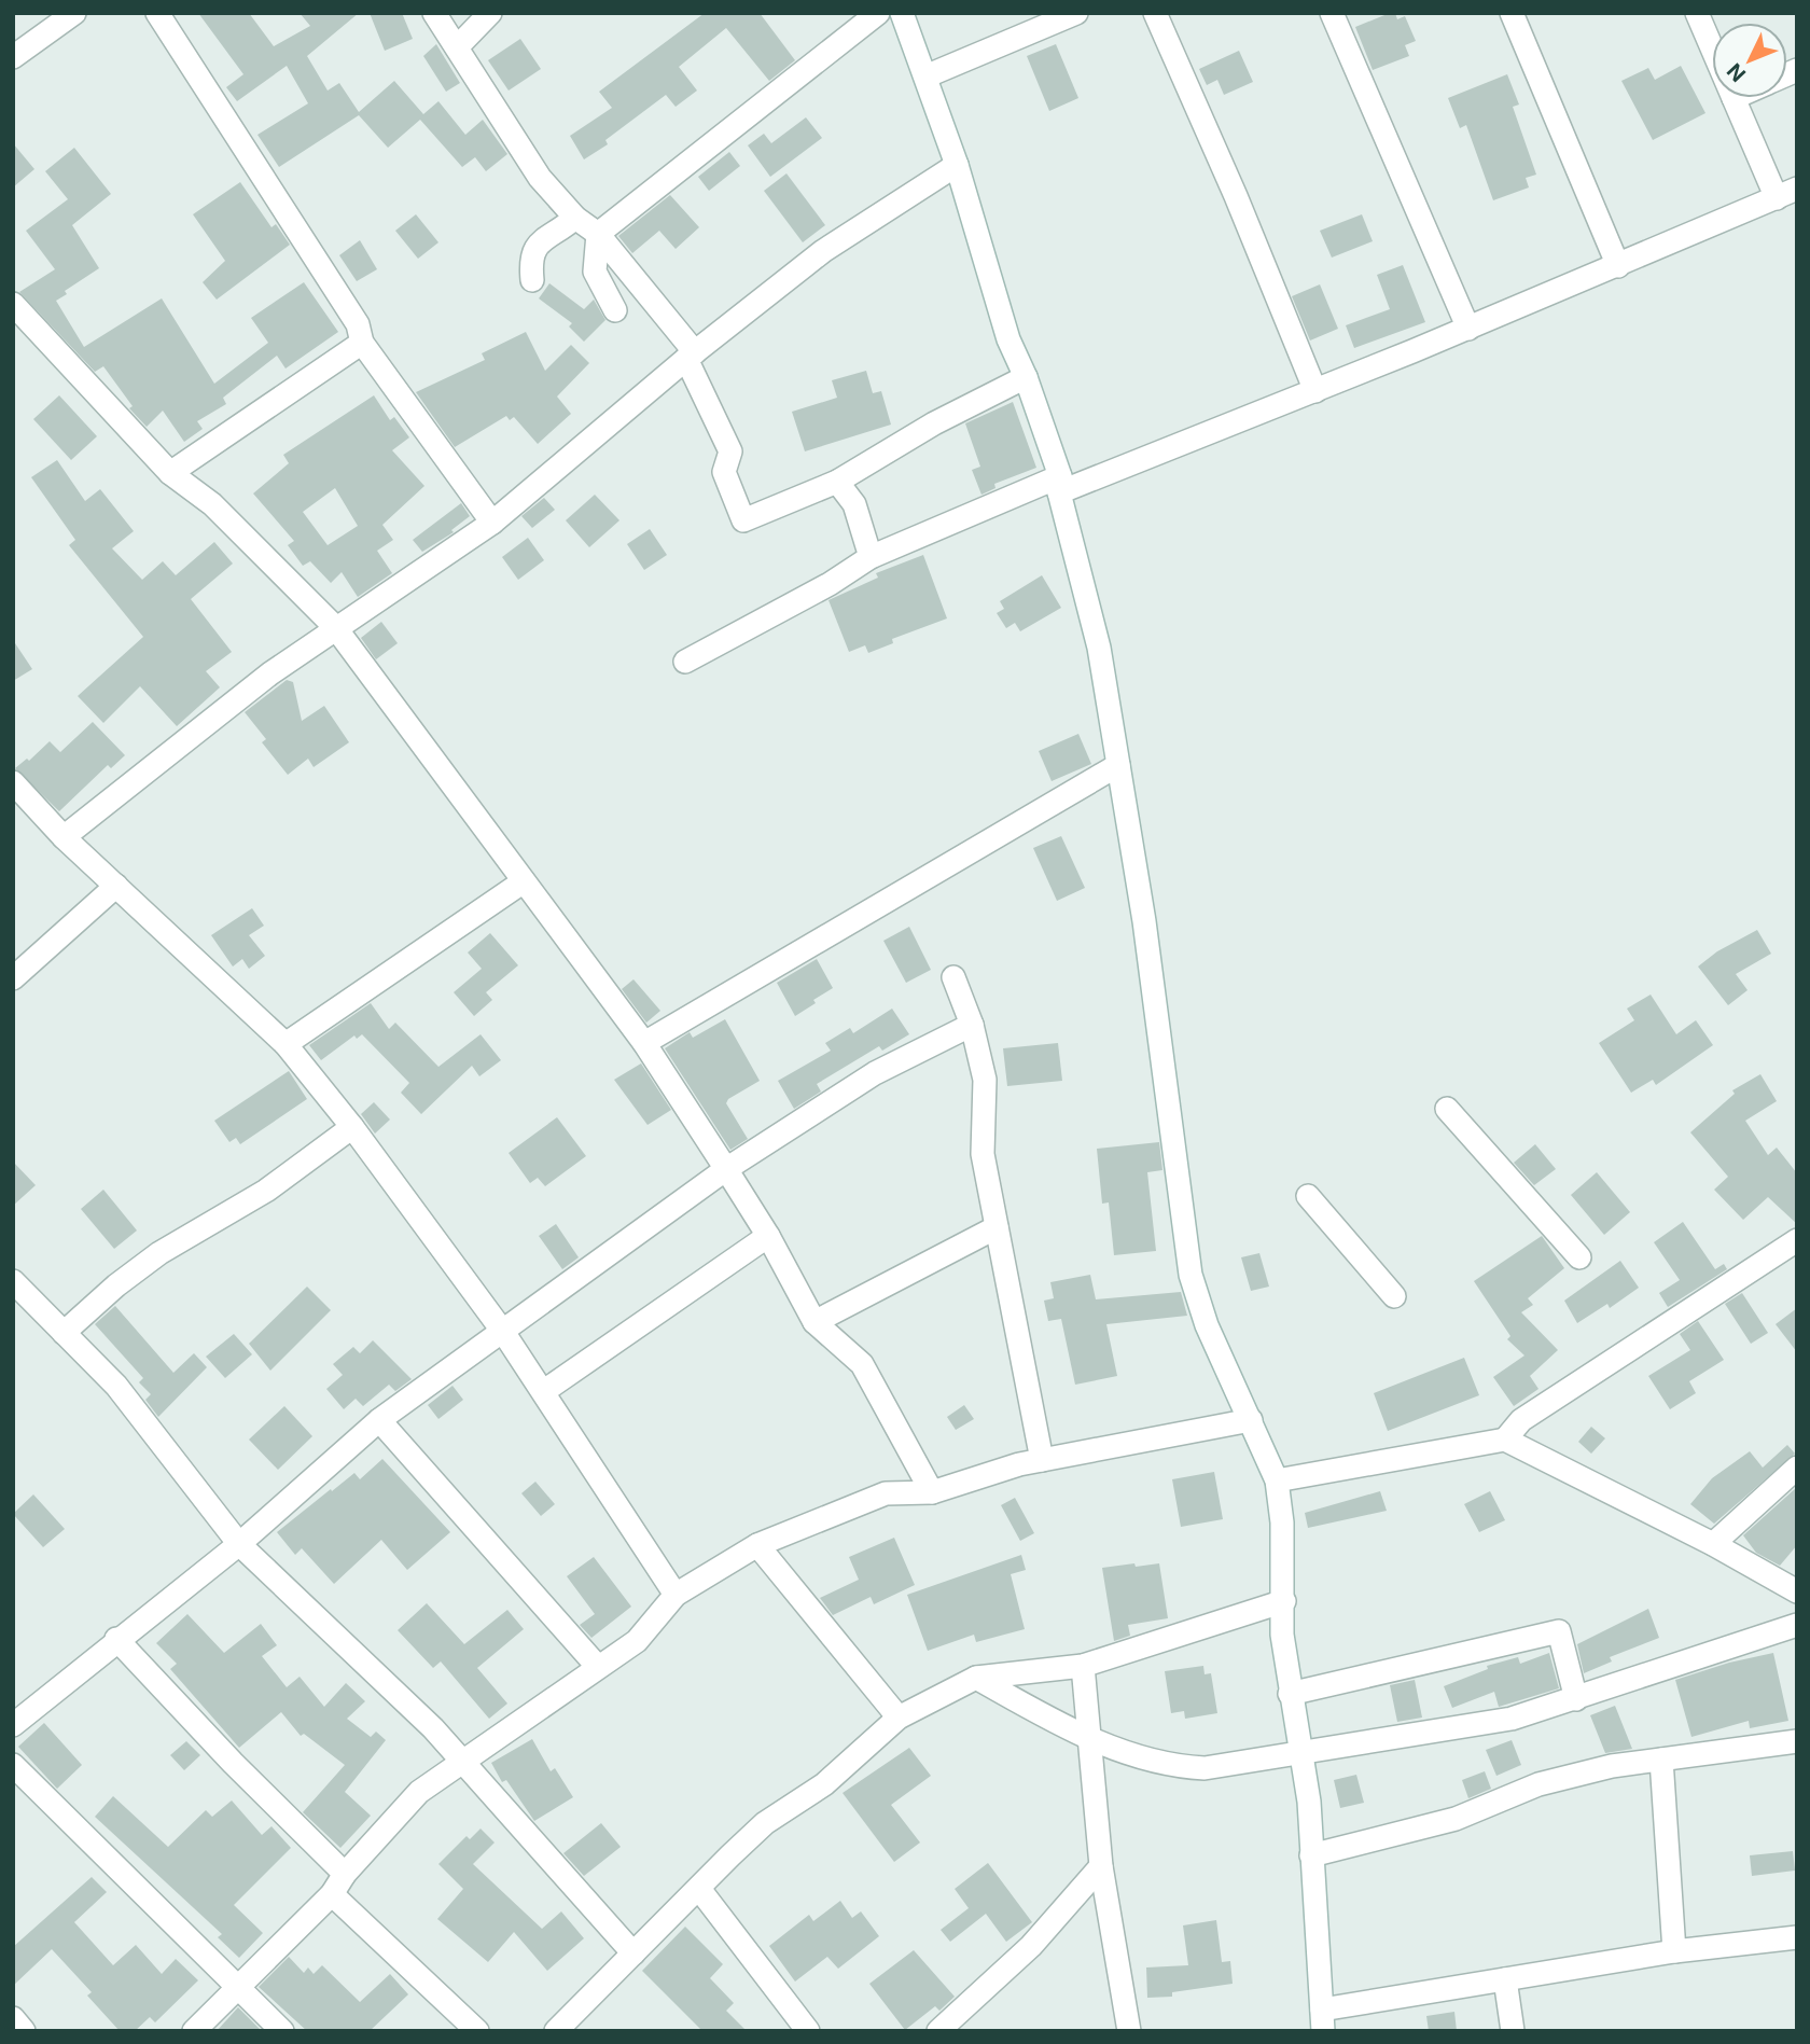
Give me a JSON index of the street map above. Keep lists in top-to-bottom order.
{
  "north": "bottom left"
}
